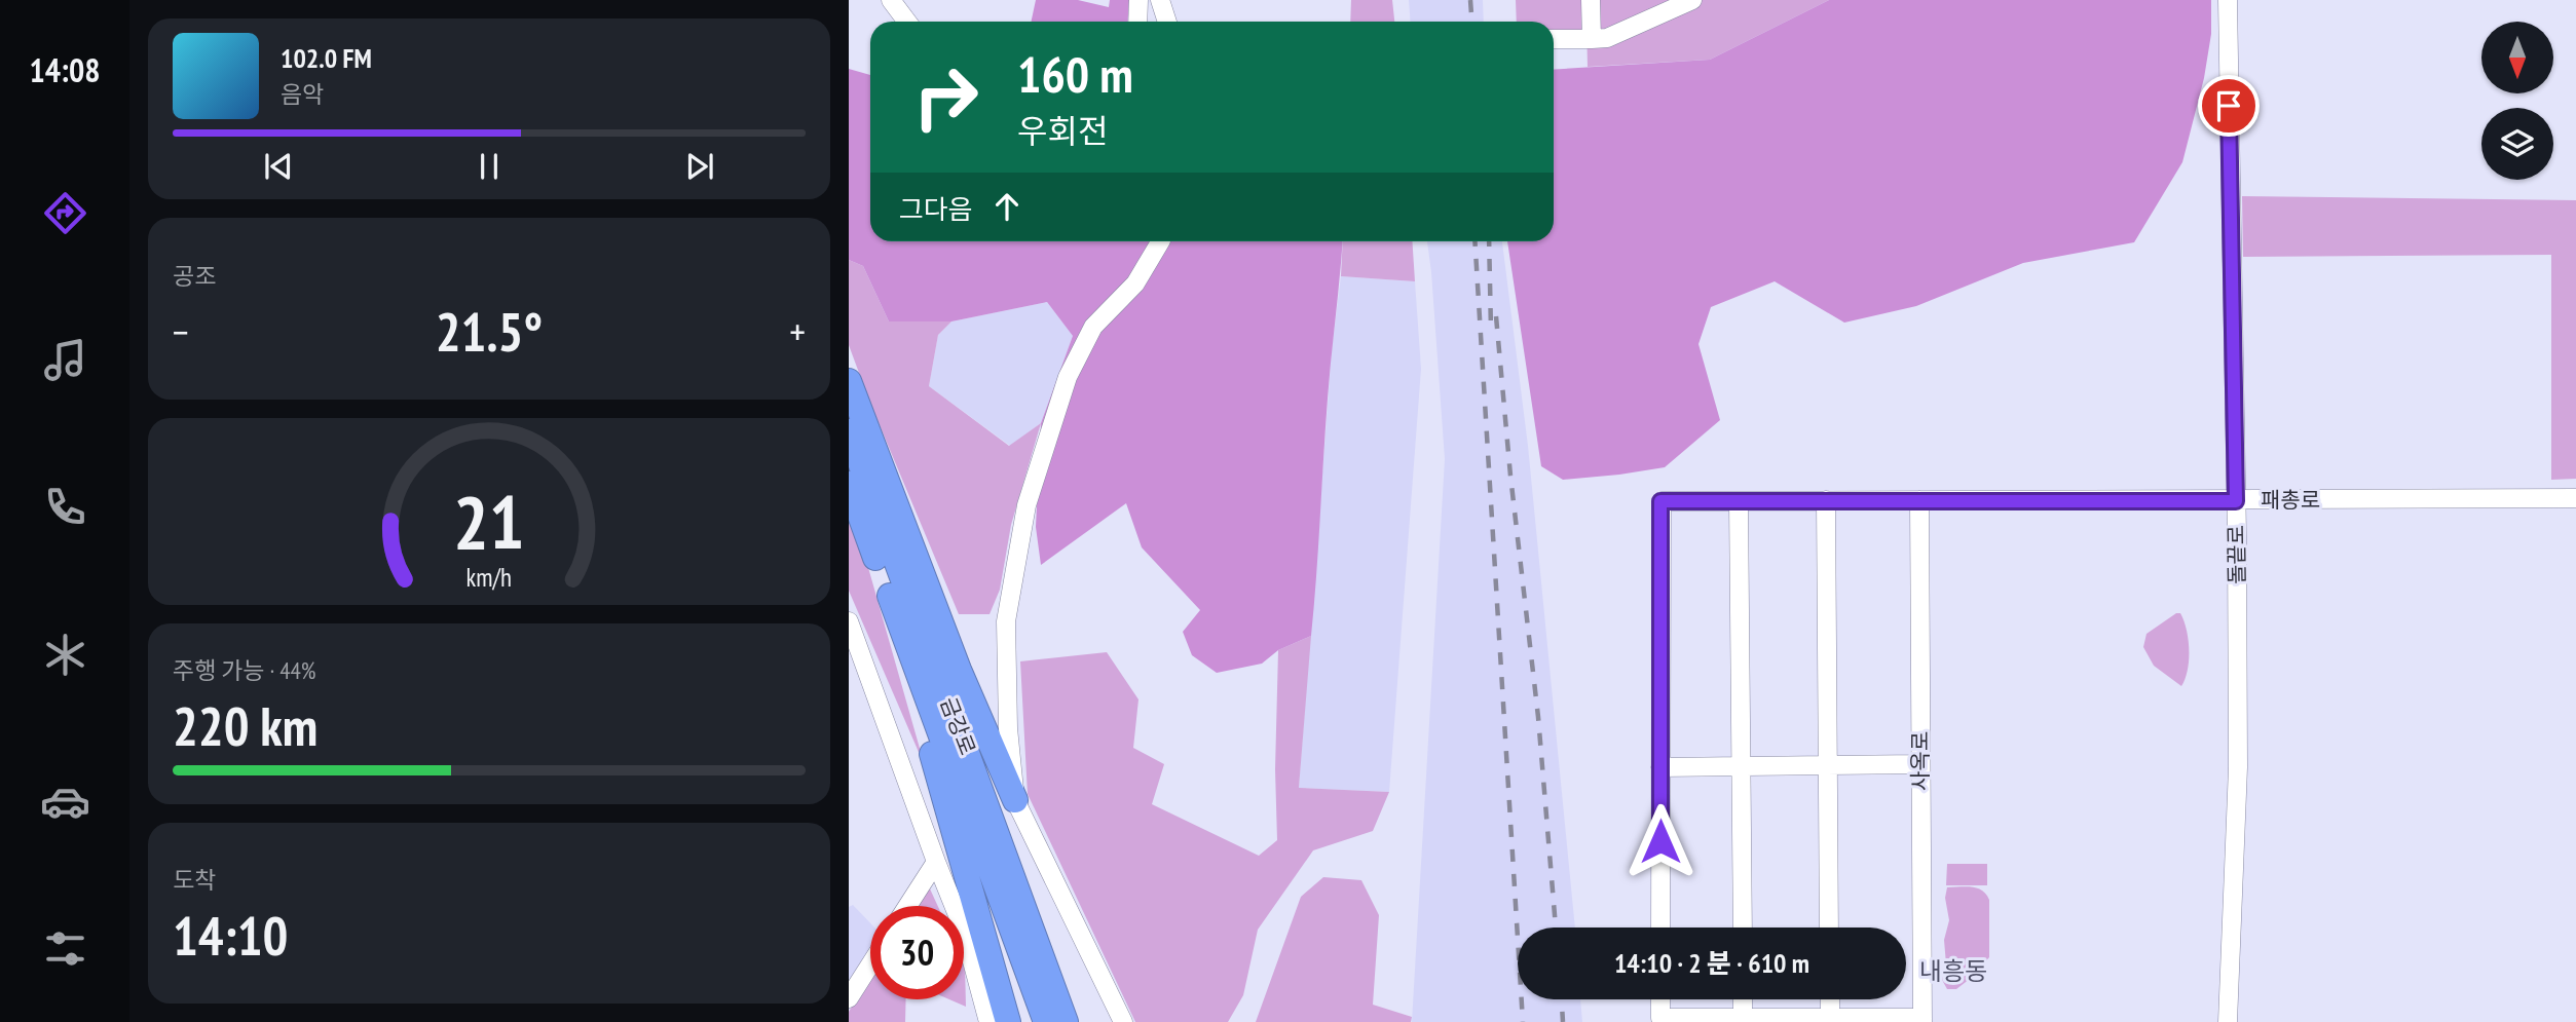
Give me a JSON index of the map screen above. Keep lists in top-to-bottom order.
{
  "streets": {
    "highway": ["금강로"],
    "street": ["패총로", "돌끝로", "사옥로"]
  },
  "crossings": [
    ["패총로", "돌끝로"],
    ["패총로", "사옥로"]
  ],
  "districts": ["내흥동"],
  "north": "bottom",
  "page": {
    "tabs": "14:08",
    "turn": ["160 m", "우회전"],
    "song": ["102.0 FM", "음악"],
    "then": "그다음",
    "tile": [
      "공조",
      ["주행 가능 · 44%", "220 km"],
      ["도착", "14:10"]
    ],
    "heat": ["−", "21.5°", "+"],
    "limit": "30",
    "trip": "14:10 · 2 분 · 610 m",
    "gauge": ["21", "km/h"]
  }
}
